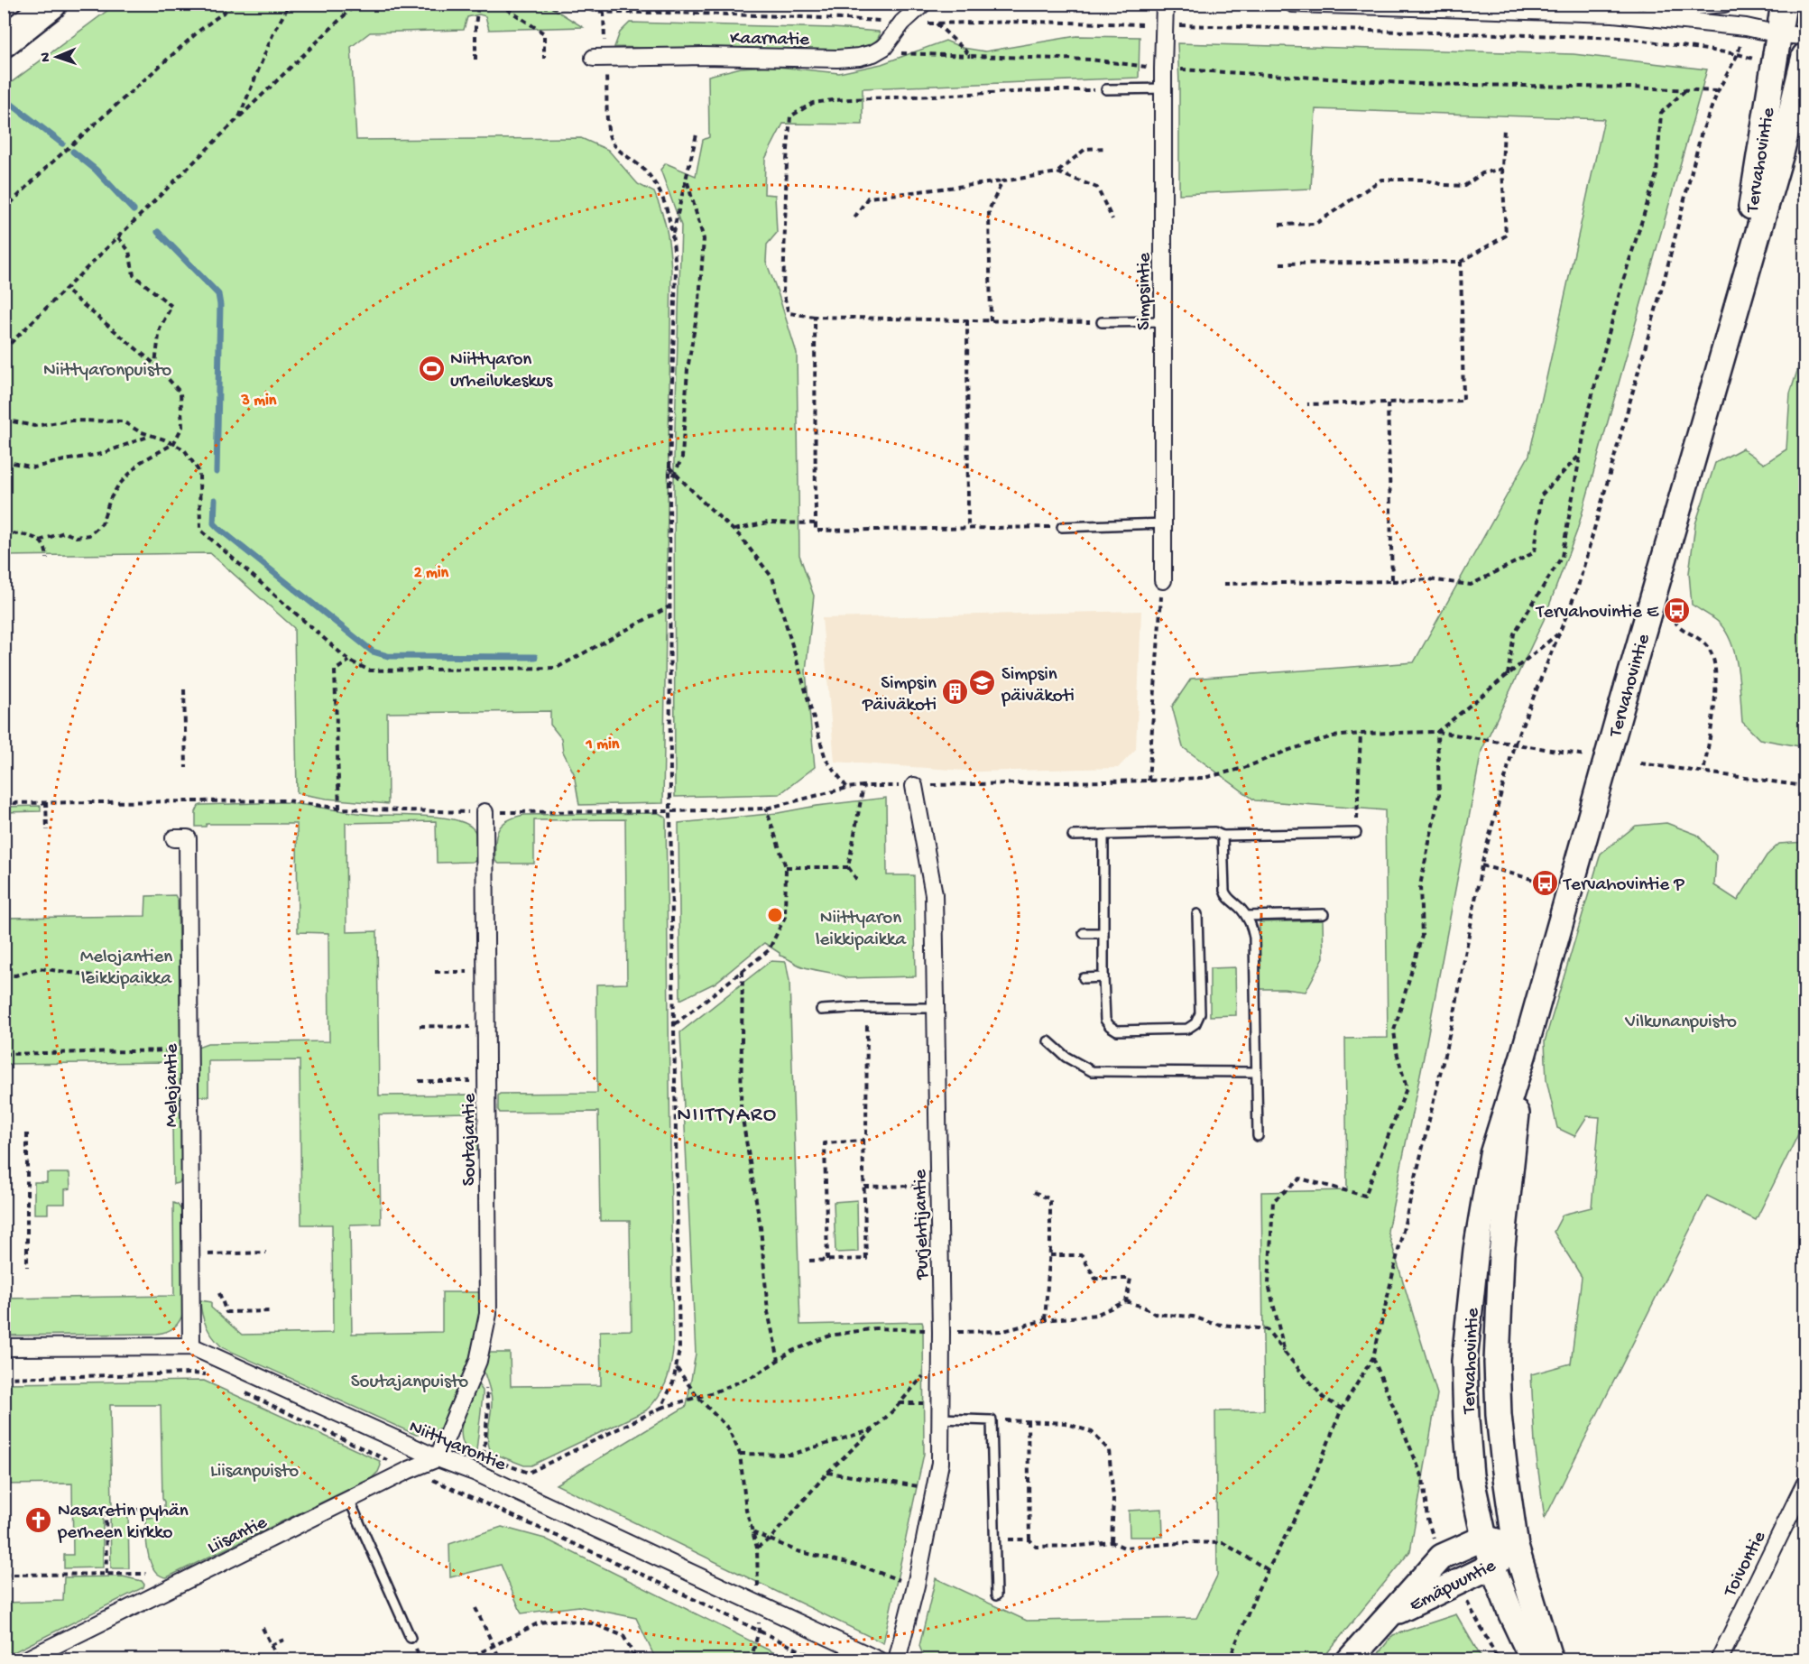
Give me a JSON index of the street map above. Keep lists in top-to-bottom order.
{
  "streets": {
    "main road": ["Tervahovintie", "Emäpuuntie"],
    "street": [
      "Kaarnatie",
      "Simpsintie",
      "Melojantie",
      "Soutajantie",
      "Purjehtijantie",
      "Niittyarontie",
      "Liisantie",
      "Toivontie"
    ]
  },
  "crossings": [
    ["Tervahovintie", "Emäpuuntie"],
    ["Melojantie", "Niittyarontie"],
    ["Soutajantie", "Niittyarontie"],
    ["Soutajantie", "Liisantie"],
    ["Niittyarontie", "Liisantie"]
  ],
  "districts": ["NIITTYARO"],
  "parks": [
    "Niittyaronpuisto",
    "Niittyaron leikkipaikka",
    "Melojantien leikkipaikka",
    "Vilkunanpuisto",
    "Soutajanpuisto",
    "Liisanpuisto"
  ],
  "places": {
    "sports": ["Niittyaron urheilukeskus"],
    "bus stop": ["Tervahovintie E", "Tervahovintie P"],
    "school or university": ["Simpsin päiväkoti"],
    "building": ["Simpsin Päiväkoti"],
    "church": ["Nasaretin pyhän perheen kirkko"]
  },
  "north": "left",
  "rings": ["3 min", "2 min", "1 min"]
}
